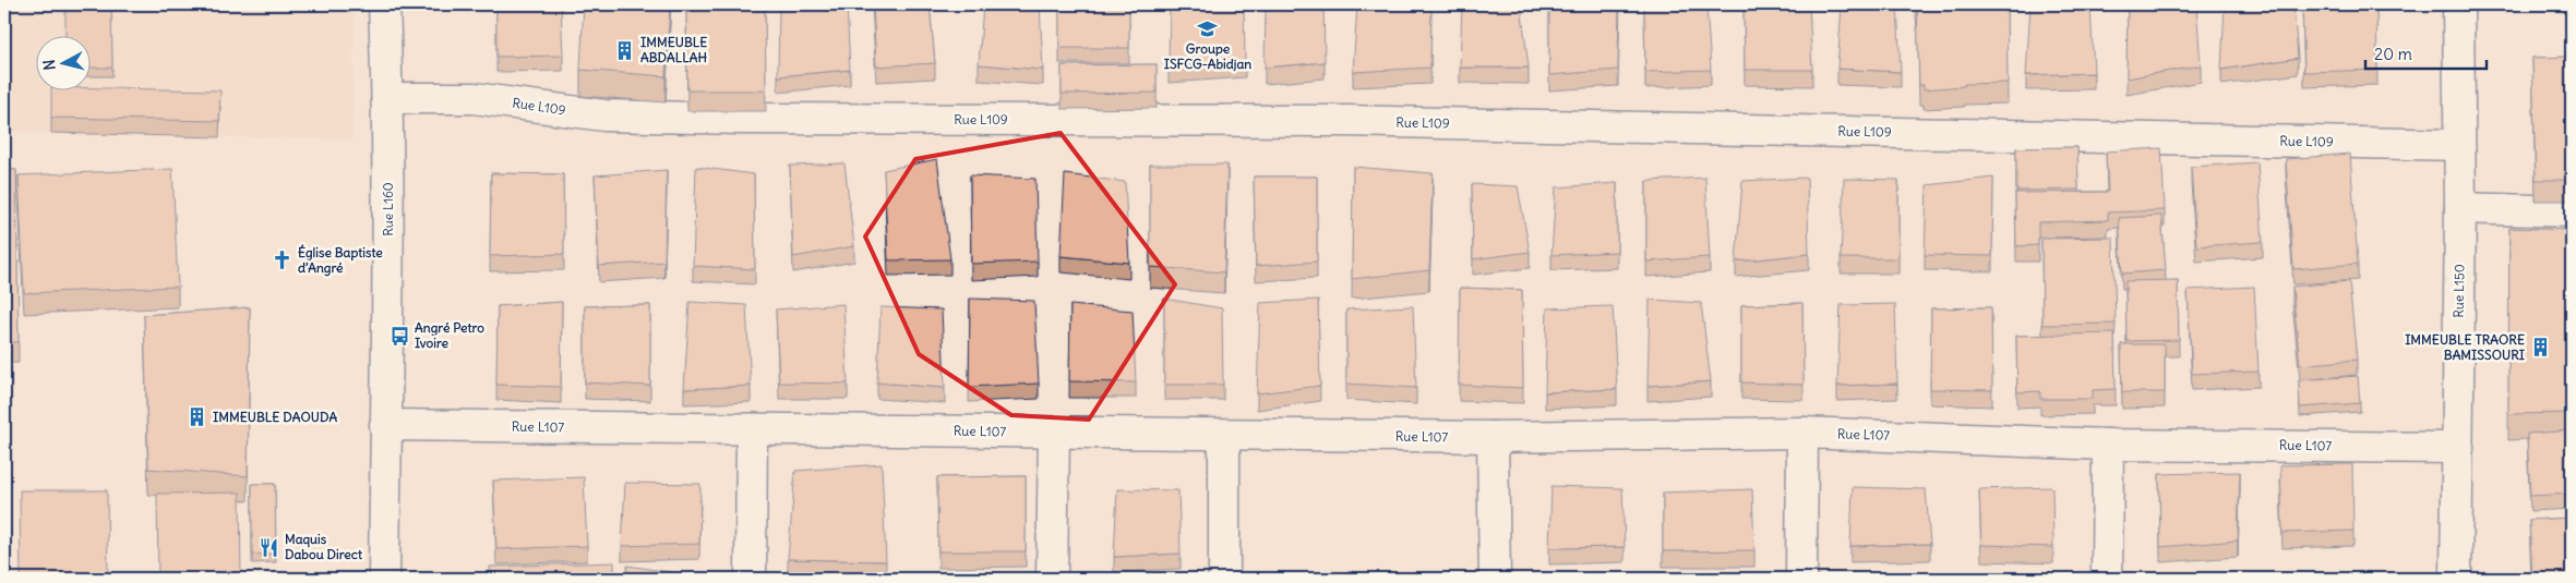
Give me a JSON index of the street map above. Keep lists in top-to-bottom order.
{
  "streets": {
    "street": [
      "Rue L109",
      "Rue L160",
      "Rue L150",
      "Rue L107"
    ]
  },
  "crossings": [
    ["Rue L109", "Rue L160"],
    ["Rue L109", "Rue L150"],
    ["Rue L160", "Rue L107"],
    ["Rue L150", "Rue L107"]
  ],
  "places": {
    "school or university": ["Groupe ISFCG-Abidjan"],
    "building": ["IMMEUBLE ABDALLAH", "IMMEUBLE TRAORE BAMISSOURI", "IMMEUBLE DAOUDA"],
    "church": ["Église Baptiste d’Angré"],
    "bus stop": ["Angré Petro Ivoire"],
    "restaurant": ["Maquis Dabou Direct"]
  },
  "scale_bar": "20 m",
  "north": "left"
}
